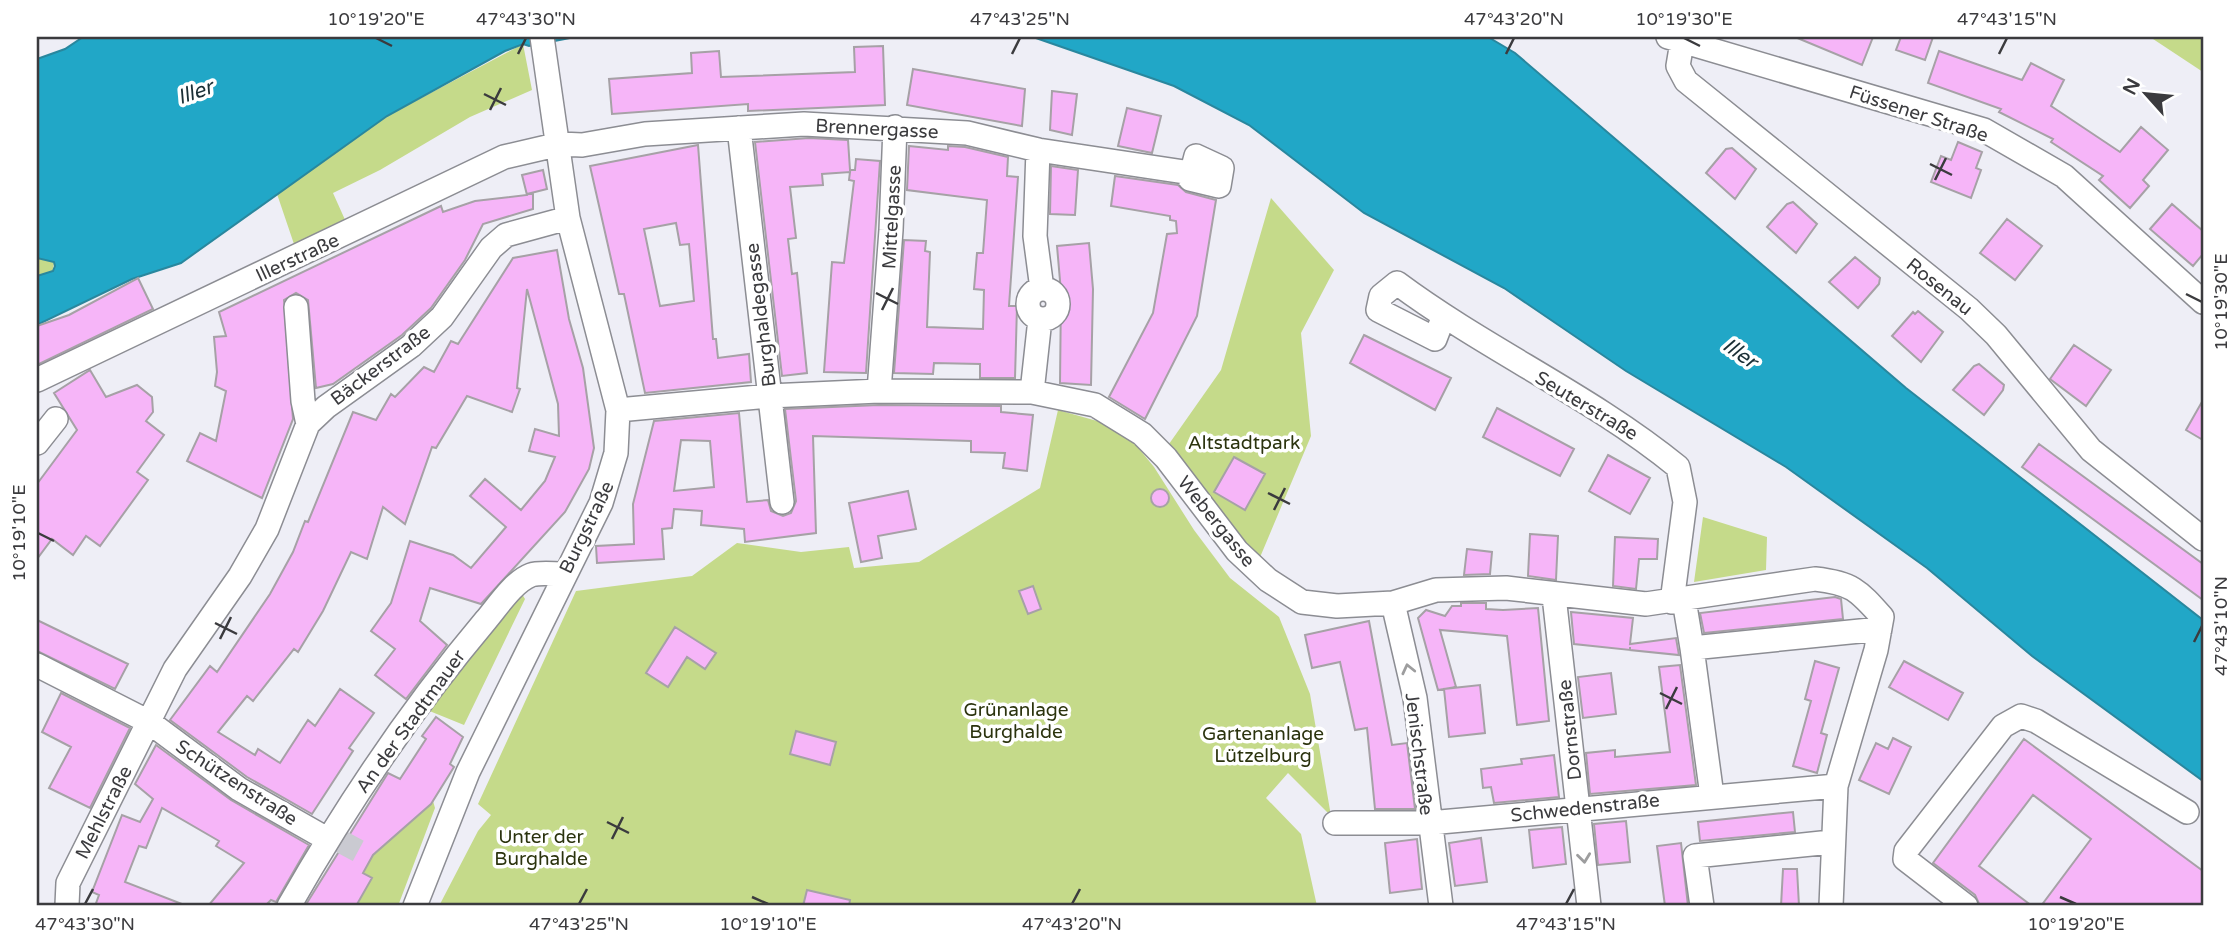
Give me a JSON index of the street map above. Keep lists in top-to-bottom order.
{
  "streets": {
    "street": [
      "Füssener Straße",
      "Brennergasse",
      "Mittelgasse",
      "Illerstraße",
      "Rosenau",
      "Burghaldegasse",
      "Bäckerstraße",
      "Seuterstraße",
      "Webergasse",
      "Burgstraße",
      "An der Stadtmauer",
      "Dornstraße",
      "Jenischstraße",
      "Schützenstraße",
      "Schwedenstraße",
      "Mehlstraße"
    ]
  },
  "crossings": [
    ["Füssener Straße", "Rosenau"],
    ["Brennergasse", "Mittelgasse"],
    ["Brennergasse", "Illerstraße"],
    ["Brennergasse", "Burghaldegasse"],
    ["Brennergasse", "Burgstraße"],
    ["Mittelgasse", "Webergasse"],
    ["Illerstraße", "Burgstraße"],
    ["Burghaldegasse", "Webergasse"],
    ["Bäckerstraße", "Burgstraße"],
    ["Bäckerstraße", "Mehlstraße"],
    ["Seuterstraße", "Webergasse"],
    ["Seuterstraße", "Schwedenstraße"],
    ["Webergasse", "Burgstraße"],
    ["Webergasse", "Dornstraße"],
    ["Webergasse", "Jenischstraße"],
    ["Burgstraße", "An der Stadtmauer"],
    ["An der Stadtmauer", "Schützenstraße"],
    ["Dornstraße", "Schwedenstraße"],
    ["Jenischstraße", "Schwedenstraße"],
    ["Schützenstraße", "Mehlstraße"]
  ],
  "one_way": ["Jenischstraße"],
  "water": ["Iller"],
  "parks": [
    "Altstadtpark",
    "Grünanlage Burghalde",
    "Gartenanlage Lützelburg",
    "Unter der Burghalde"
  ],
  "north": "top left",
  "coordinates": [
    "10°19'20\"E",
    "47°43'30\"N",
    "47°43'25\"N",
    "47°43'20\"N",
    "10°19'30\"E",
    "47°43'15\"N",
    "10°19'10\"E",
    "47°43'10\"N"
  ]
}
